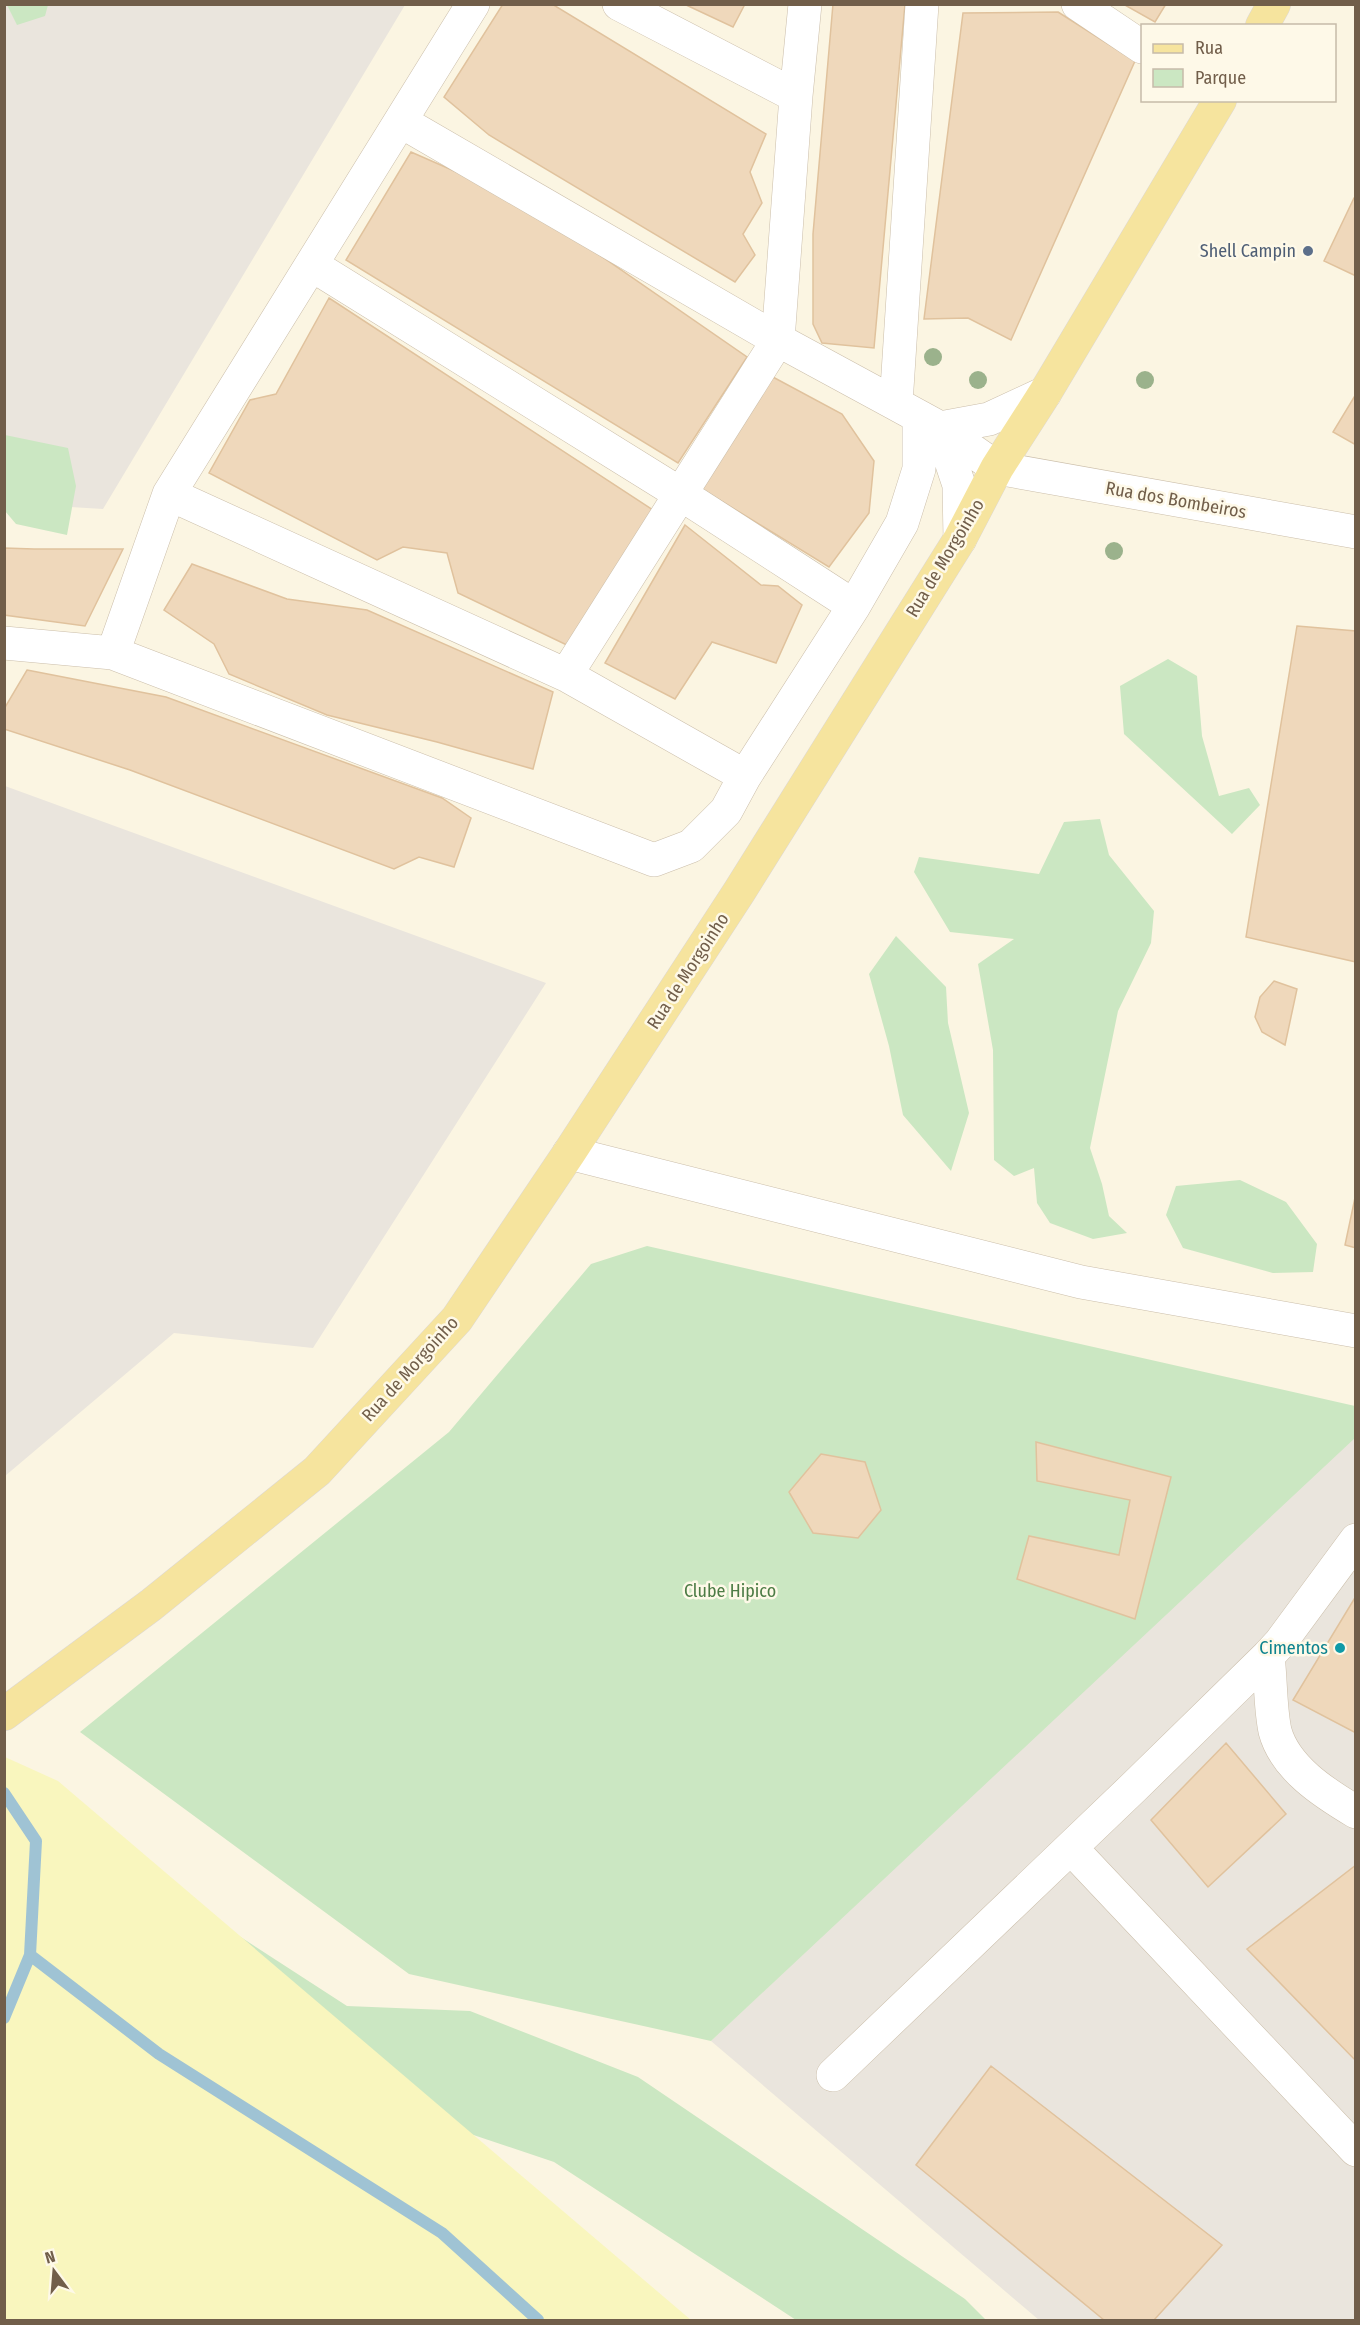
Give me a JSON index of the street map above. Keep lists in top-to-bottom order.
{
  "streets": {
    "main road": ["Rua de Morgoinho"],
    "street": ["Rua dos Bombeiros"]
  },
  "crossings": [
    ["Rua dos Bombeiros", "Rua de Morgoinho"]
  ],
  "parks": ["Clube Hipico"],
  "places": ["Shell Campin", "Cimentos"],
  "legend": ["Rua", "Parque"],
  "north": "top"
}
